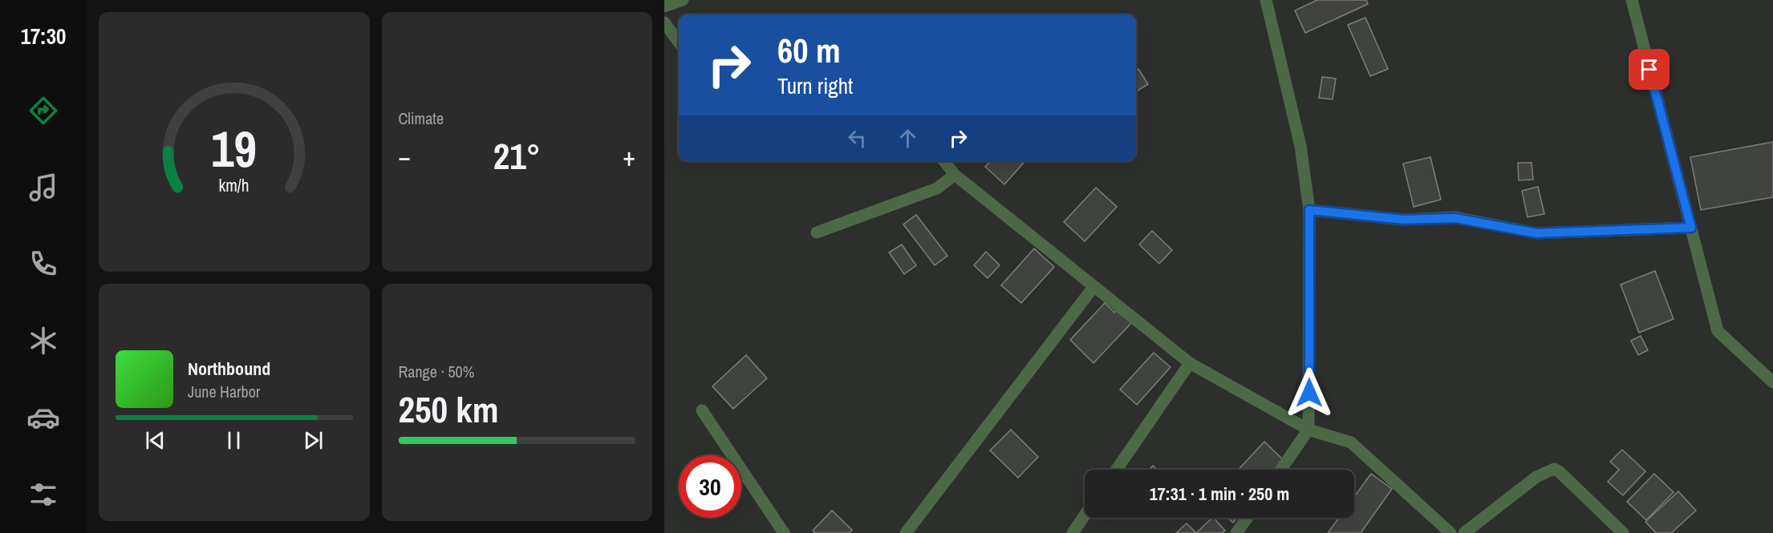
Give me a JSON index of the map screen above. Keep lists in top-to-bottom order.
{
  "page": {
    "tabs": "17:30",
    "tile": [
      "Climate",
      ["Range · 50%", "250 km"]
    ],
    "turn": ["60 m", "Turn right"],
    "heat": ["−", "21°", "+"],
    "song": ["Northbound", "June Harbor"],
    "limit": "30",
    "trip": "17:31 · 1 min · 250 m",
    "gauge": ["19", "km/h"]
  }
}
